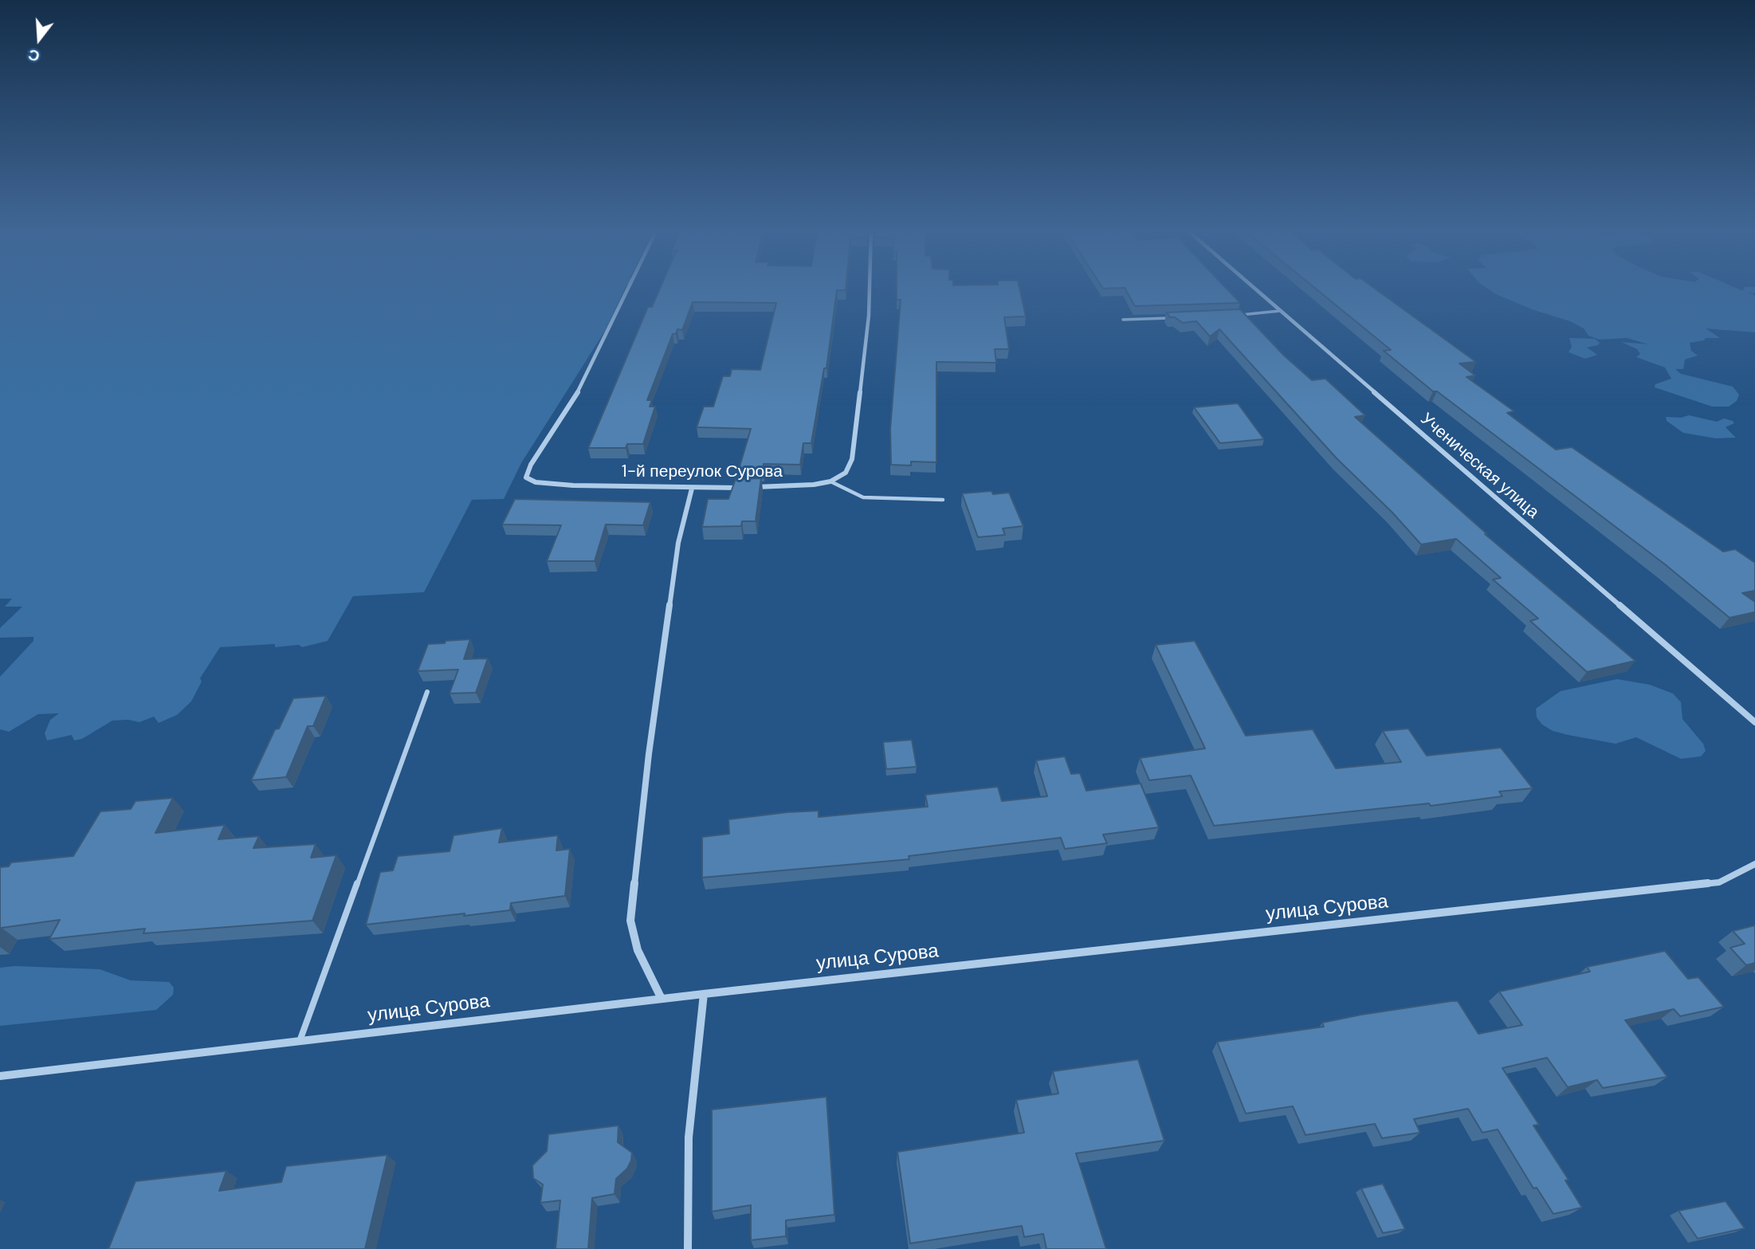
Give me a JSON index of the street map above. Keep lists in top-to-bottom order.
{
  "streets": {
    "street": ["Ученическая улица", "1-й переулок Сурова", "улица Сурова"]
  },
  "north": "bottom"
}
